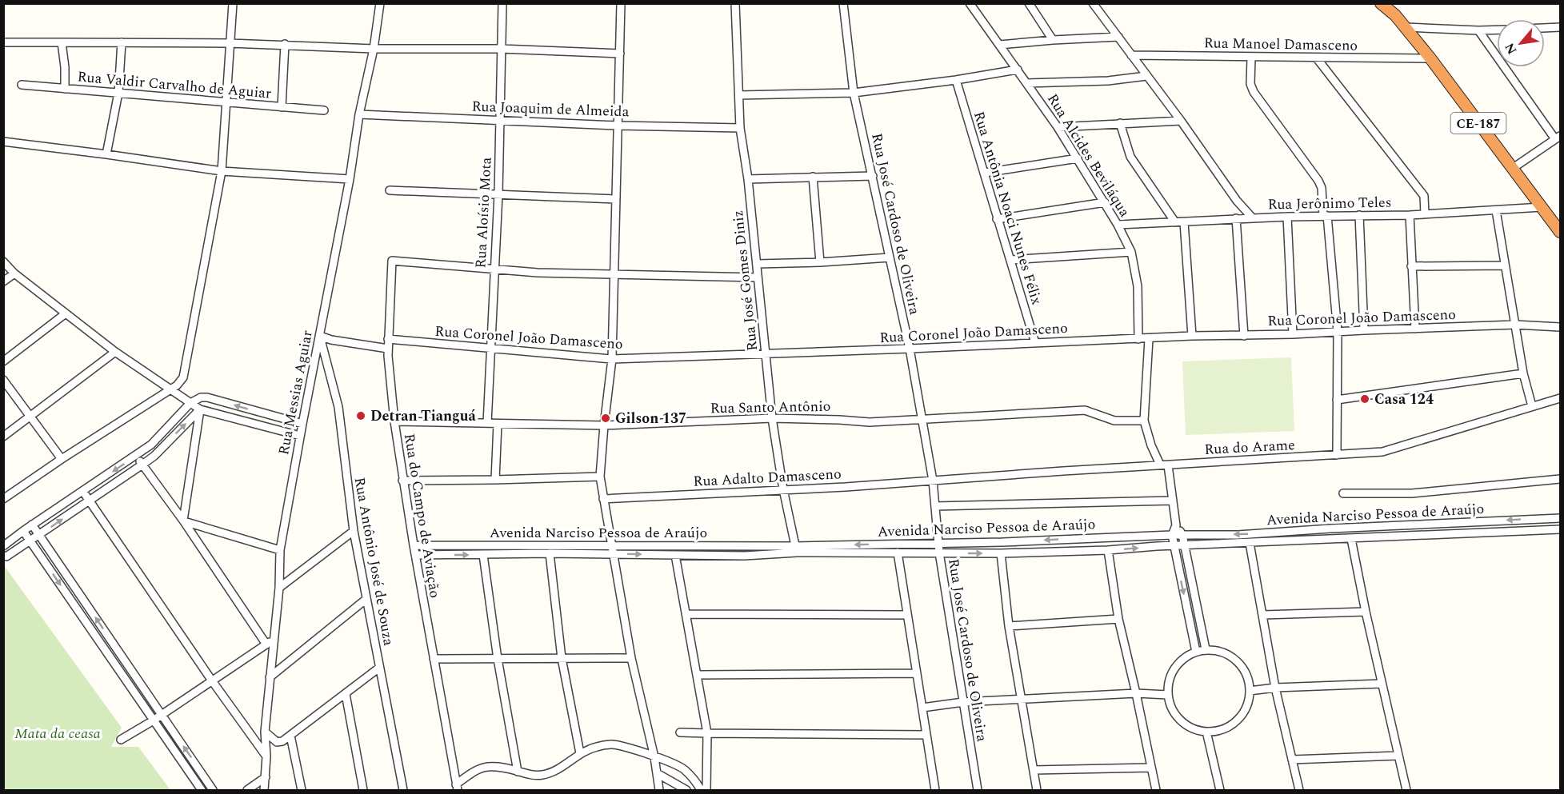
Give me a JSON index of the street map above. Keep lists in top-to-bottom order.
{
  "streets": {
    "highway": ["CE-187"],
    "street": [
      "Rua Manoel Damasceno",
      "Rua Valdir Carvalho de Aguiar",
      "Rua Joaquim de Almeida",
      "Rua Alcides Beviláqua",
      "Rua Jerônimo Teles",
      "Rua Antônia Noaci Nunes Félix",
      "Rua Aloísio Mota",
      "Rua José Cardoso de Oliveira",
      "Rua José Gomes Diniz",
      "Rua Coronel João Damasceno",
      "Rua Messias Aguiar",
      "Rua Santo Antônio",
      "Rua do Arame",
      "Rua Adalto Damasceno",
      "Avenida Narciso Pessoa de Araújo",
      "Rua do Campo de Aviação",
      "Rua Antônio José de Souza"
    ]
  },
  "crossings": [
    ["Rua Manoel Damasceno", "CE-187"],
    ["Rua Joaquim de Almeida", "Rua Aloísio Mota"],
    ["Rua Joaquim de Almeida", "Rua José Gomes Diniz"],
    ["Rua Joaquim de Almeida", "Rua Messias Aguiar"],
    ["CE-187", "Rua Jerônimo Teles"],
    ["Rua Alcides Beviláqua", "Rua Jerônimo Teles"],
    ["Rua Alcides Beviláqua", "Rua Coronel João Damasceno"],
    ["Rua Antônia Noaci Nunes Félix", "Rua Coronel João Damasceno"],
    ["Rua Aloísio Mota", "Rua Coronel João Damasceno"],
    ["Rua Aloísio Mota", "Rua Santo Antônio"],
    ["Rua Aloísio Mota", "Rua do Campo de Aviação"],
    ["Rua José Cardoso de Oliveira", "Rua Coronel João Damasceno"],
    ["Rua José Cardoso de Oliveira", "Rua Santo Antônio"],
    ["Rua José Cardoso de Oliveira", "Rua do Arame"],
    ["Rua José Cardoso de Oliveira", "Rua Adalto Damasceno"],
    ["Rua José Cardoso de Oliveira", "Avenida Narciso Pessoa de Araújo"],
    ["Rua José Gomes Diniz", "Rua Coronel João Damasceno"],
    ["Rua José Gomes Diniz", "Rua Santo Antônio"],
    ["Rua José Gomes Diniz", "Rua Adalto Damasceno"],
    ["Rua José Gomes Diniz", "Avenida Narciso Pessoa de Araújo"],
    ["Rua Coronel João Damasceno", "Rua do Campo de Aviação"],
    ["Rua Messias Aguiar", "Rua Antônio José de Souza"],
    ["Rua Santo Antônio", "Rua do Campo de Aviação"],
    ["Rua do Arame", "Rua Adalto Damasceno"],
    ["Avenida Narciso Pessoa de Araújo", "Rua do Campo de Aviação"]
  ],
  "parks": ["Mata da ceasa"],
  "places": ["Casa 124", "Detran Tianguá", "Gilson 137"],
  "north": "bottom left"
}
